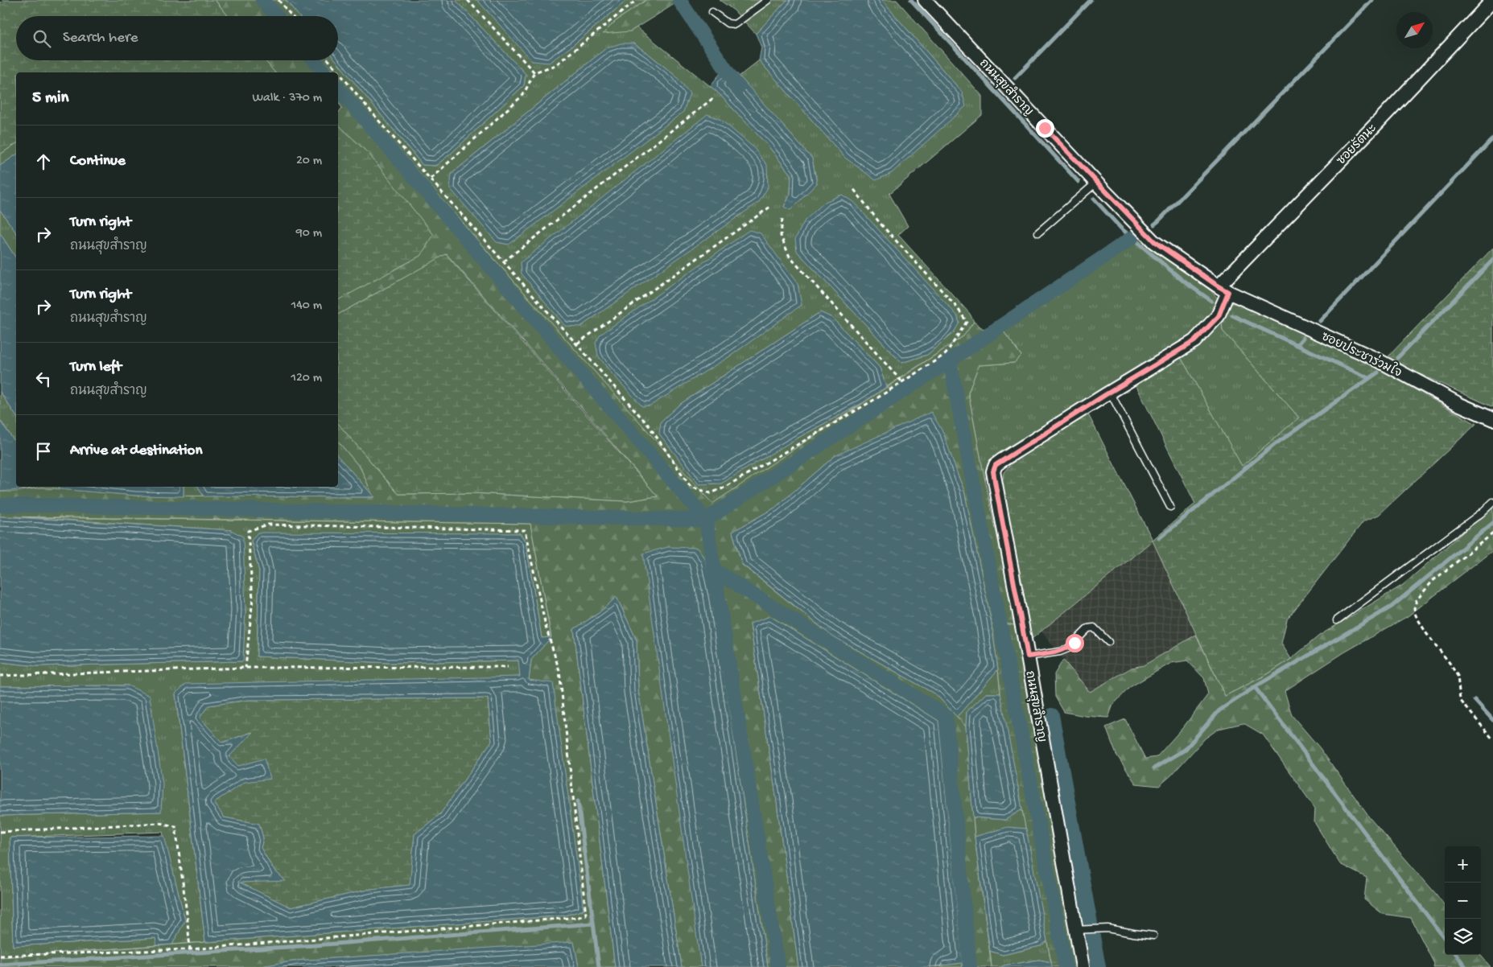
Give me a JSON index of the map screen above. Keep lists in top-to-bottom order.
{
  "streets": {
    "street": ["ถนนสุขสำราญ", "ซอยรัตนะ", "ซอยประชาร่วมใจ"]
  },
  "crossings": [
    ["ถนนสุขสำราญ", "ซอยรัตนะ"],
    ["ถนนสุขสำราญ", "ซอยประชาร่วมใจ"],
    ["ซอยรัตนะ", "ซอยประชาร่วมใจ"]
  ],
  "north": "top right",
  "page": {
    "search": "Search here",
    "heading": ["5 min", "Walk · 370 m"],
    "list": [
      ["Continue", "20 m"],
      ["Turn right", "ถนนสุขสำราญ", "90 m"],
      ["Turn right", "ถนนสุขสำราญ", "140 m"],
      ["Turn left", "ถนนสุขสำราญ", "120 m"],
      "Arrive at destination"
    ],
    "map_buttons": ["+", "−"]
  }
}
